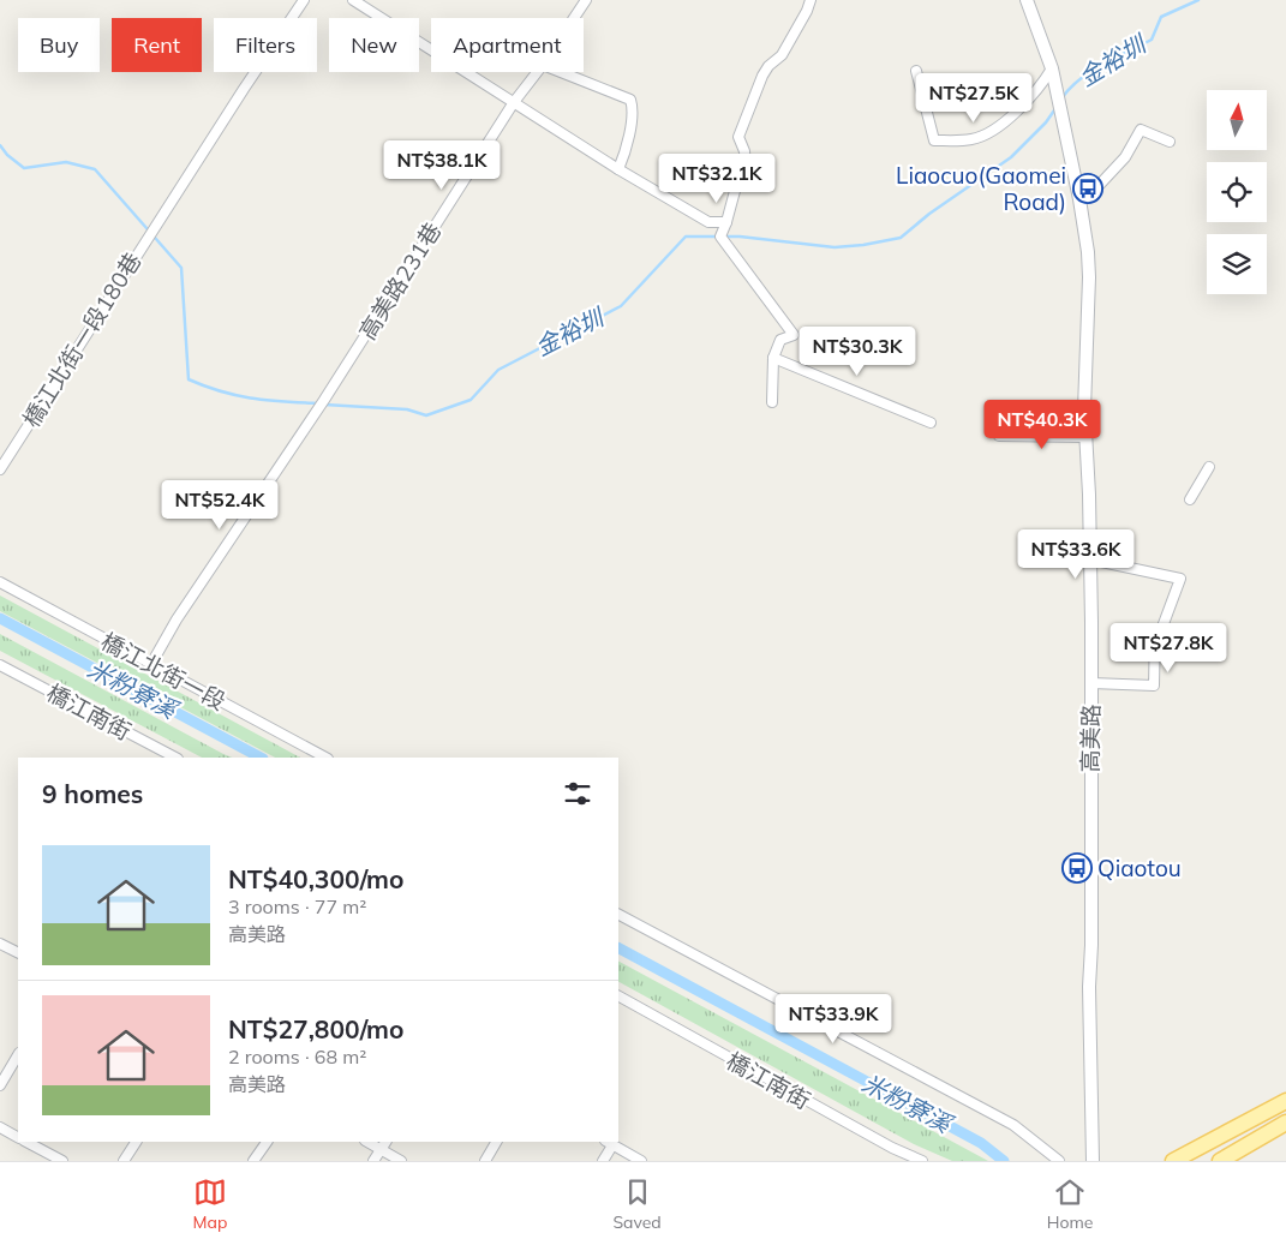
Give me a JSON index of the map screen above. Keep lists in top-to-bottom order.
{
  "streets": {
    "street": [
      "高美路231巷",
      "橋江北街一段180巷",
      "橋江北街一段",
      "橋江南街",
      "高美路"
    ]
  },
  "crossings": [
    ["高美路231巷", "橋江北街一段"]
  ],
  "water": ["金裕圳", "米粉寮溪"],
  "places": {
    "bus stop": ["Liaocuo(Gaomei Road)", "Qiaotou"]
  },
  "north": "top",
  "page": {
    "chip": [
      "Buy",
      "Rent",
      "Filters",
      "New",
      "Apartment"
    ],
    "price": [
      "NT$27.5K",
      "NT$38.1K",
      "NT$32.1K",
      "NT$30.3K",
      "NT$40.3K",
      "NT$52.4K",
      "NT$33.6K",
      "NT$27.8K",
      "NT$33.9K"
    ],
    "heading": "9 homes",
    "list": [
      {
        "name": "NT$40,300/mo",
        "note": "3 rooms · 77 m² · 高美路"
      },
      {
        "name": "NT$27,800/mo",
        "note": "2 rooms · 68 m² · 高美路"
      }
    ],
    "tabs": ["Map", "Saved", "Home"]
  }
}
